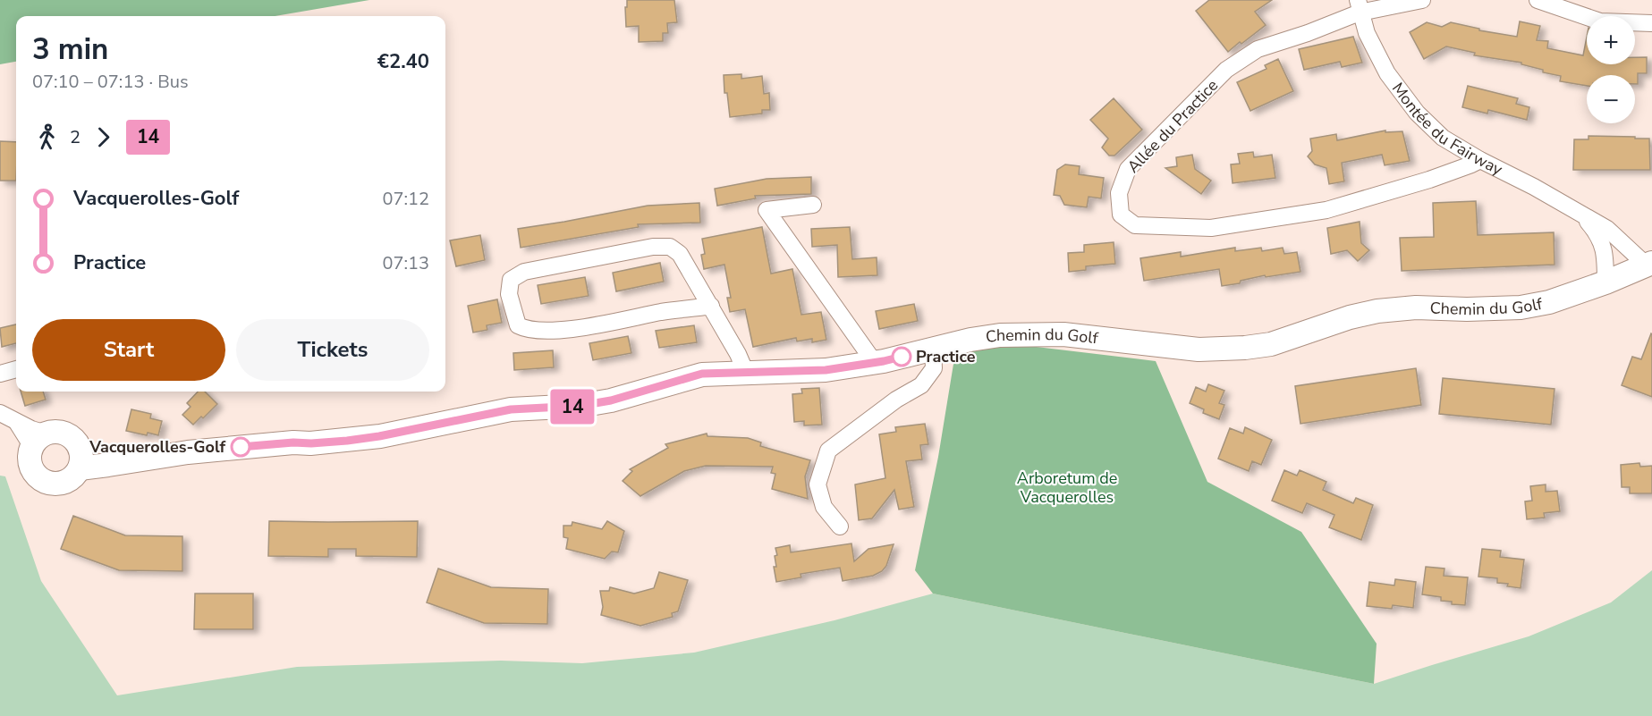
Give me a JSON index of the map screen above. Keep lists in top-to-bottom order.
{
  "streets": {
    "street": ["Allée du Practice", "Montée du Fairway", "Chemin du Golf"]
  },
  "crossings": [
    ["Allée du Practice", "Montée du Fairway"],
    ["Montée du Fairway", "Chemin du Golf"]
  ],
  "parks": ["Arboretum de Vacquerolles"],
  "places": ["Practice", "Vacquerolles-Golf"],
  "lines": ["bus line 14"],
  "page": {
    "on_map": "14",
    "map_buttons": ["+", "−"],
    "heading": ["3 min", "07:10 – 07:13 · Bus", "€2.40"],
    "legs": ["2", "14"],
    "list": [
      {
        "name": "Vacquerolles-Golf",
        "value": "07:12"
      },
      {
        "name": "Practice",
        "value": "07:13"
      }
    ],
    "buttons": ["Start", "Tickets"]
  }
}
